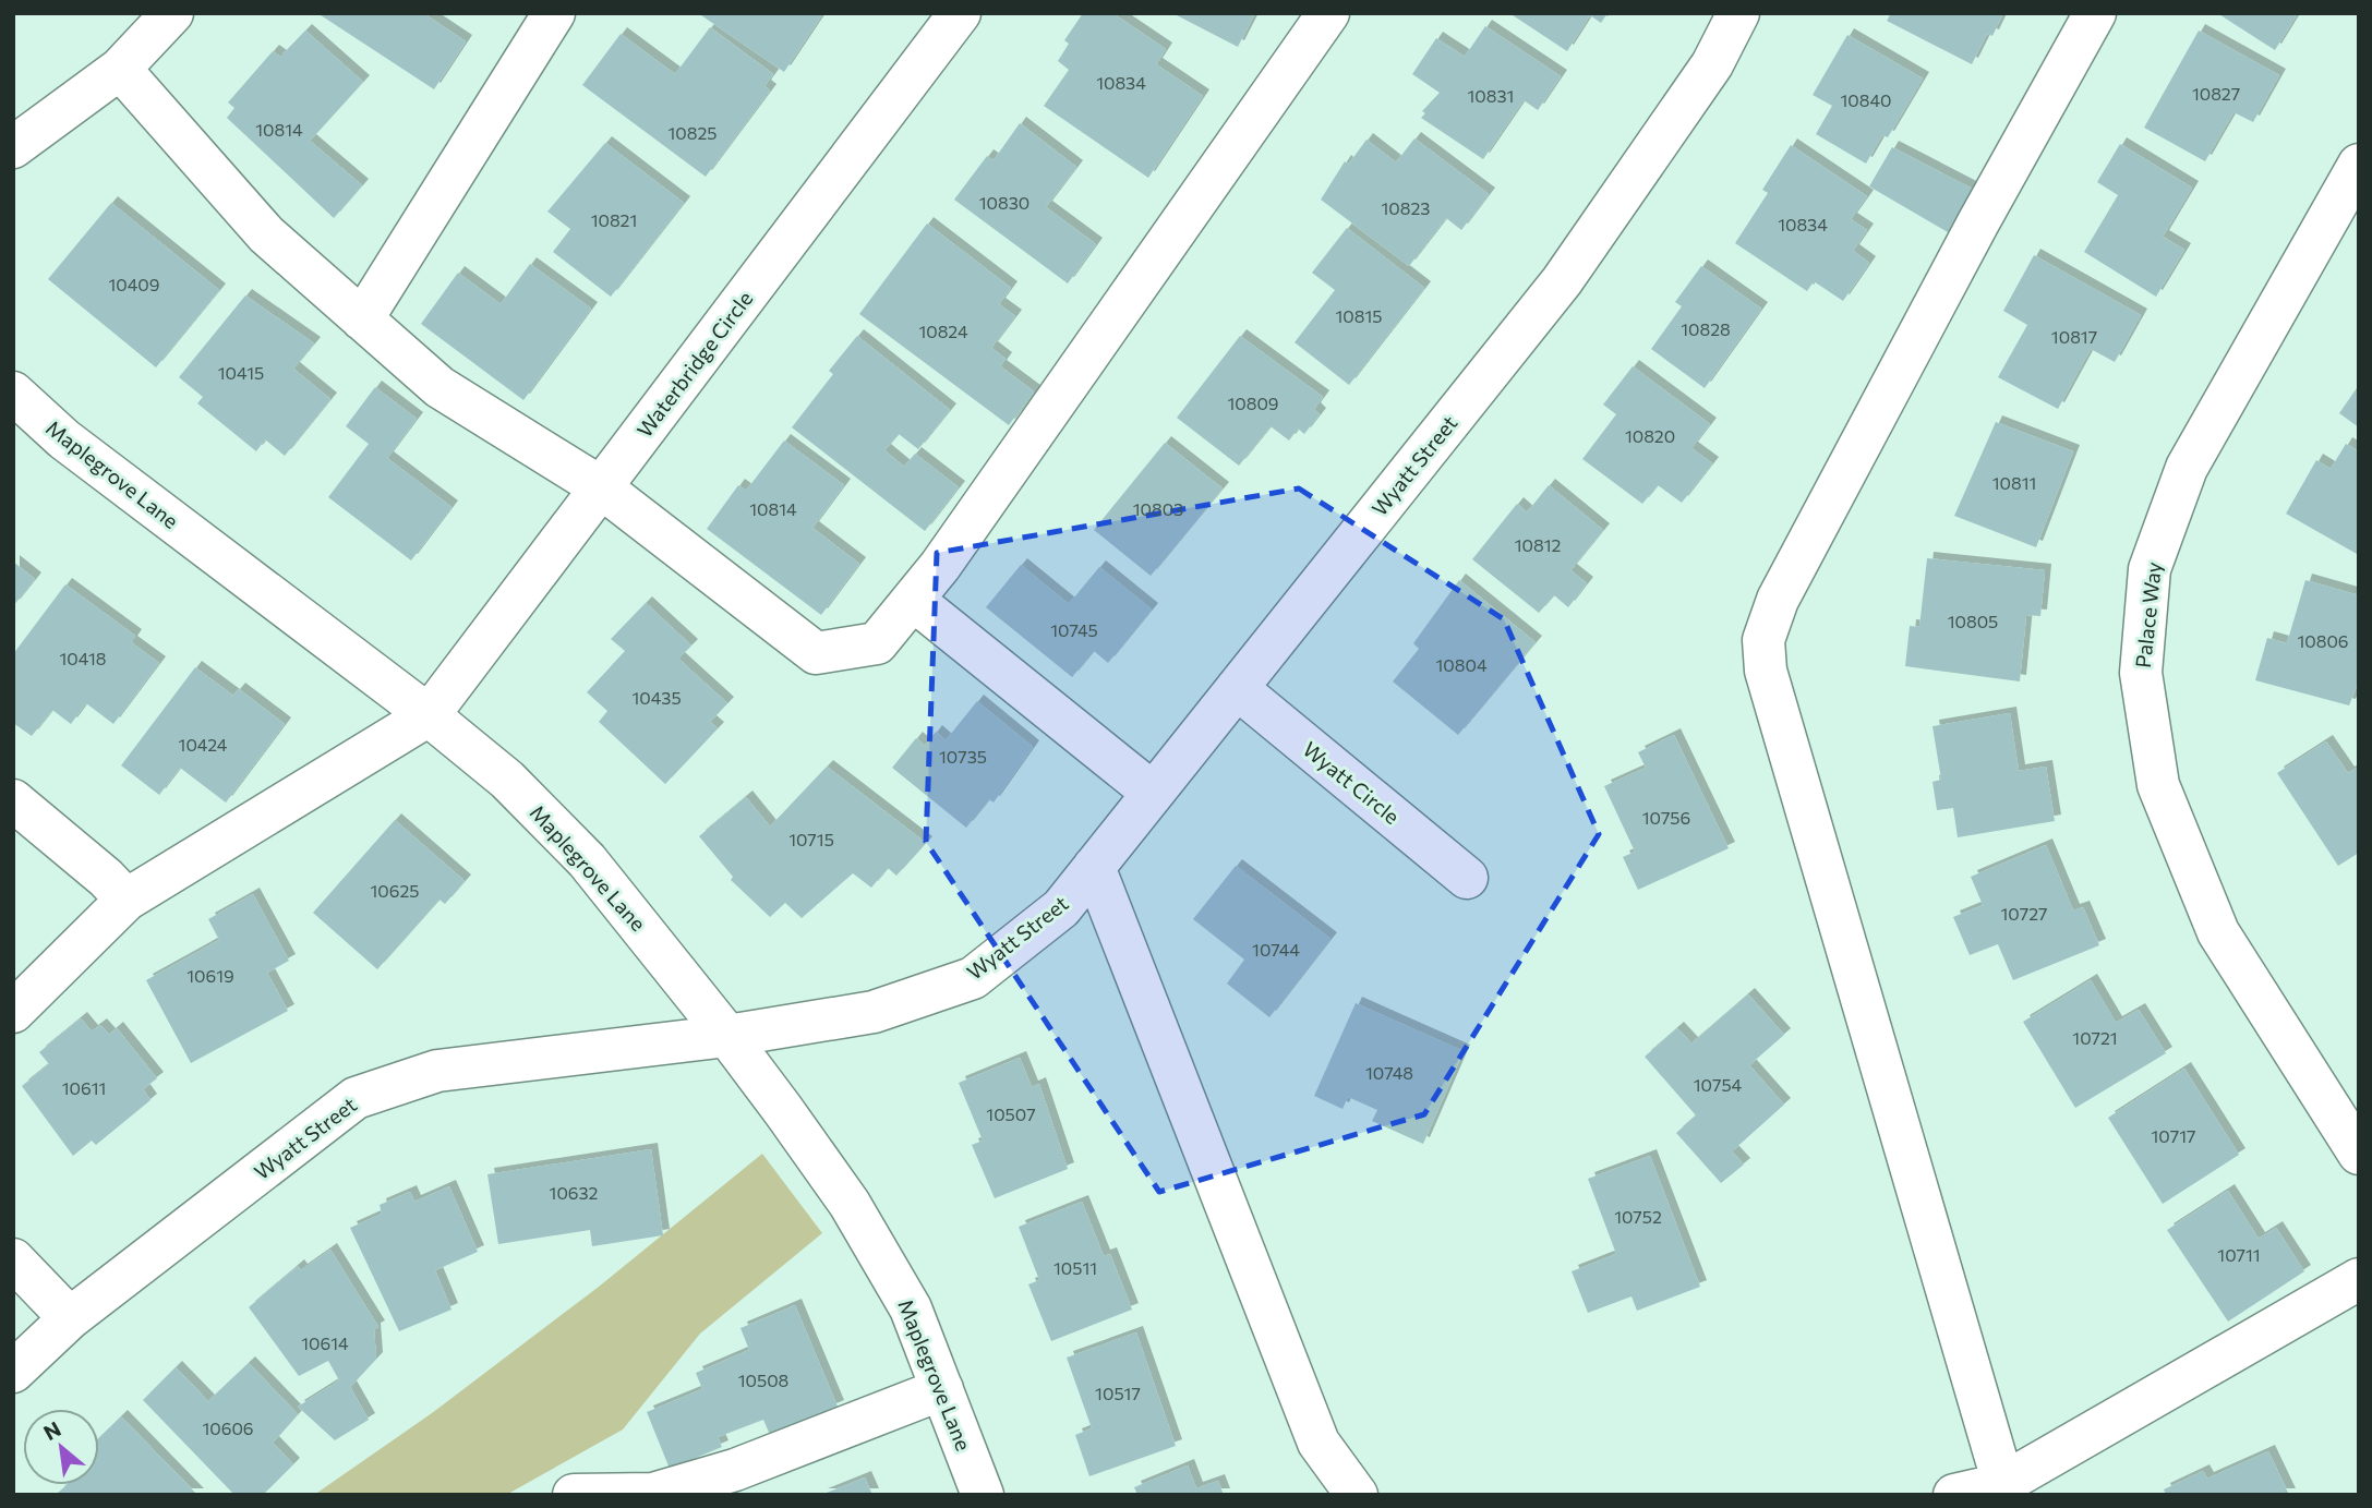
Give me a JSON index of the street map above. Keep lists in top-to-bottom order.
{
  "streets": {
    "street": [
      "Waterbridge Circle",
      "Wyatt Street",
      "Maplegrove Lane",
      "Palace Way",
      "Wyatt Circle"
    ]
  },
  "crossings": [
    ["Waterbridge Circle", "Maplegrove Lane"],
    ["Wyatt Street", "Maplegrove Lane"],
    ["Wyatt Street", "Wyatt Circle"]
  ],
  "house_numbers": [
    "10834",
    "10827",
    "10831",
    "10840",
    "10814",
    "10825",
    "10830",
    "10823",
    "10821",
    "10834",
    "10409",
    "10815",
    "10828",
    "10824",
    "10817",
    "10415",
    "10809",
    "10820",
    "10811",
    "10814",
    "10803",
    "10812",
    "10805",
    "10745",
    "10806",
    "10418",
    "10804",
    "10435",
    "10424",
    "10735",
    "10756",
    "10715",
    "10625",
    "10727",
    "10744",
    "10619",
    "10721",
    "10748",
    "10754",
    "10611",
    "10507",
    "10717",
    "10632",
    "10752",
    "10711",
    "10511",
    "10614",
    "10508",
    "10517",
    "10606"
  ],
  "north": "top left"
}
